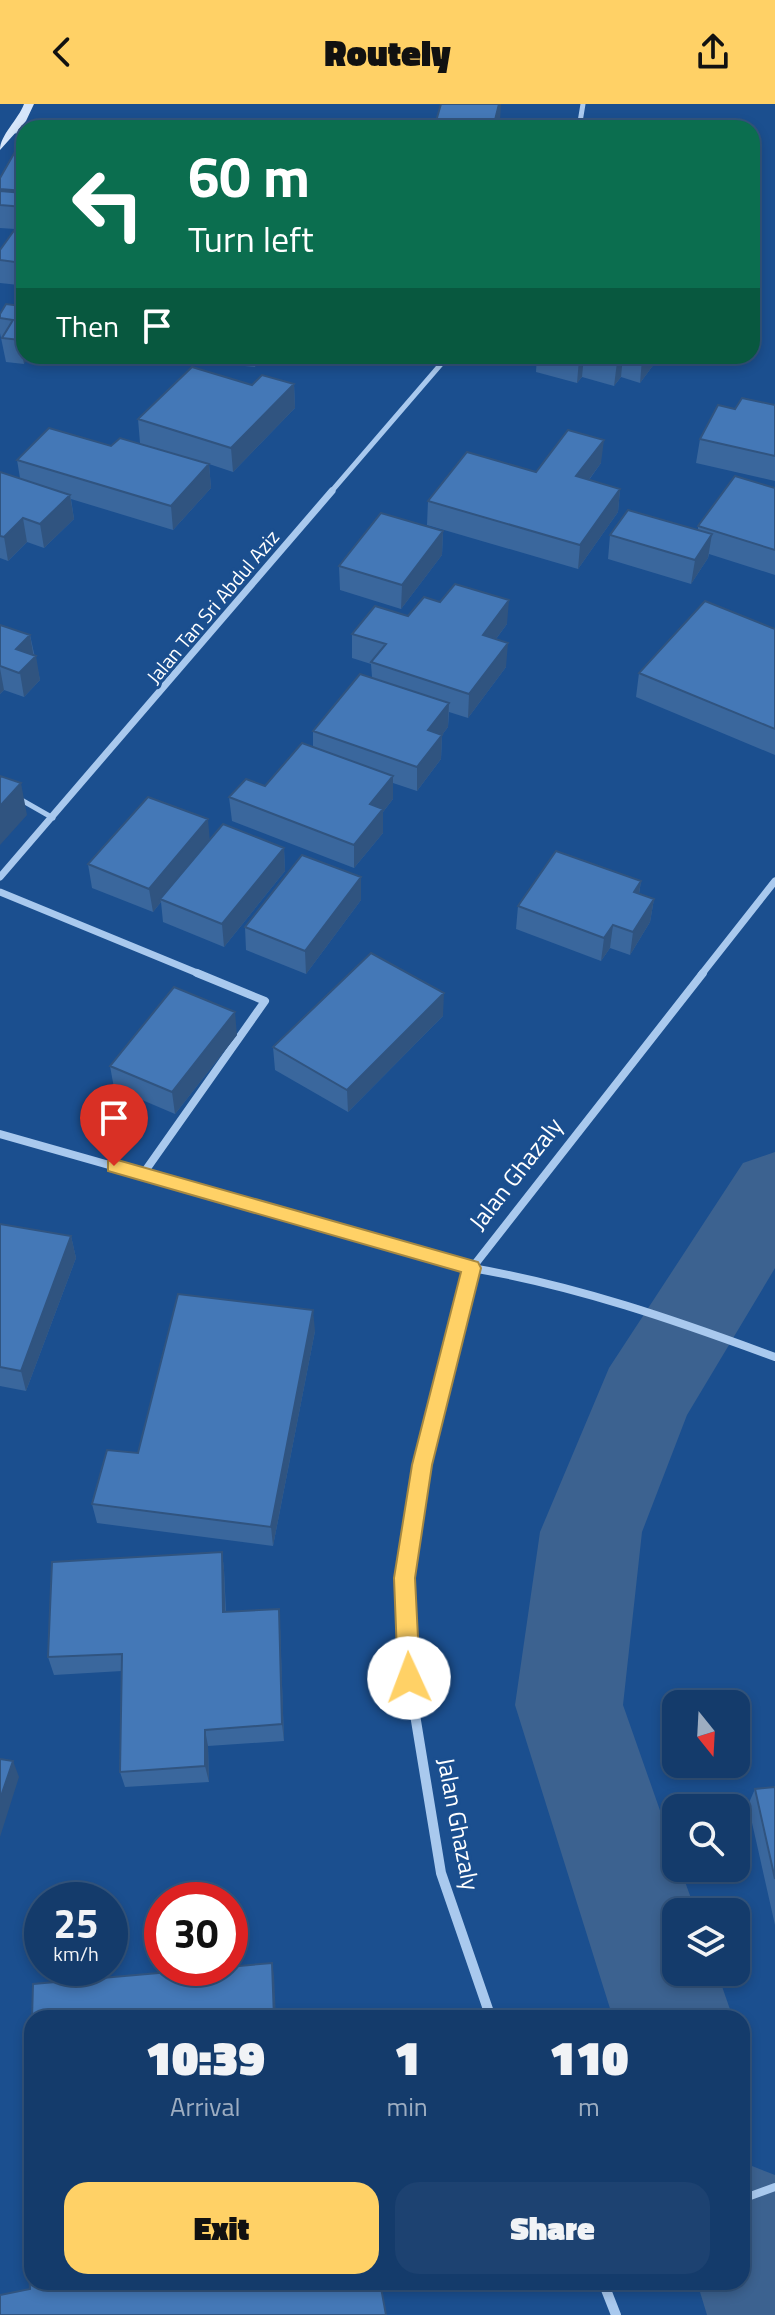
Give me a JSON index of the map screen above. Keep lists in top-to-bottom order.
{
  "streets": {
    "street": ["Jalan Tan Sri Abdul Aziz", "Jalan Ghazaly"]
  },
  "north": "bottom",
  "page": {
    "header": "Routely",
    "turn": ["60 m", "Turn left"],
    "then": "Then",
    "speed": "25 km/h",
    "limit": "30",
    "eta": [
      "10:39",
      "Arrival",
      "1",
      "min",
      "110",
      "m"
    ],
    "buttons": ["Exit", "Share"]
  }
}
